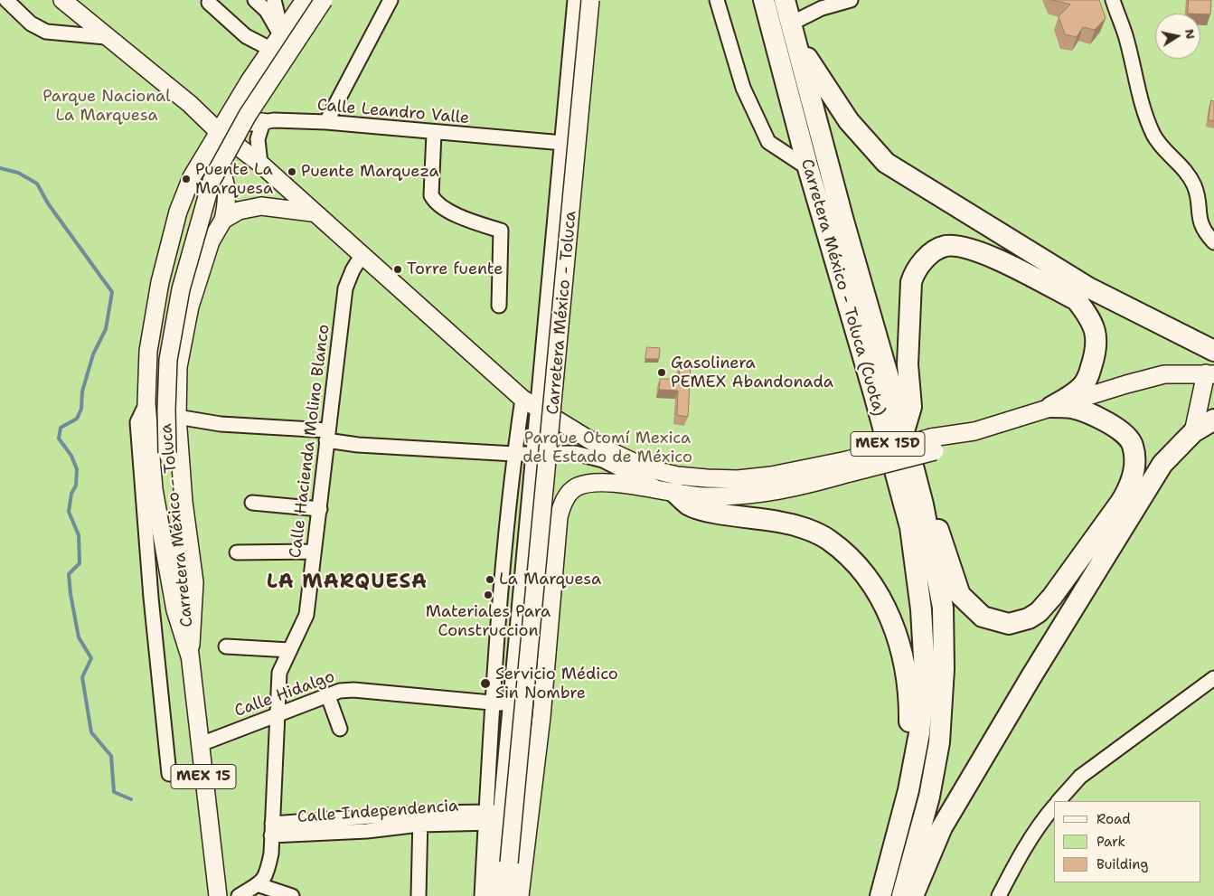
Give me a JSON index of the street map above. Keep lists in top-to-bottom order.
{
  "streets": {
    "highway": ["Carretera México - Toluca (Cuota)", "MEX 15D"],
    "main road": ["Carretera México - Toluca", "MEX 15"],
    "street": [
      "Calle Leandro Valle",
      "Calle Hacienda Molino Blanco",
      "Calle Hidalgo",
      "Calle Independencia"
    ]
  },
  "crossings": [
    ["Carretera México - Toluca", "Calle Hidalgo"],
    ["Calle Hacienda Molino Blanco", "Calle Hidalgo"],
    ["Calle Hacienda Molino Blanco", "Calle Independencia"]
  ],
  "districts": ["LA MARQUESA"],
  "parks": ["Parque Nacional La Marquesa", "Parque Otomí Mexica del Estado de México"],
  "places": [
    "Puente Marqueza",
    "Puente La Marquesa",
    "Torre fuente",
    "Gasolinera PEMEX Abandonada",
    "La Marquesa",
    "Materiales Para Construccion",
    "Servicio Médico Sin Nombre"
  ],
  "legend": ["Road", "Park", "Building"],
  "north": "right"
}
